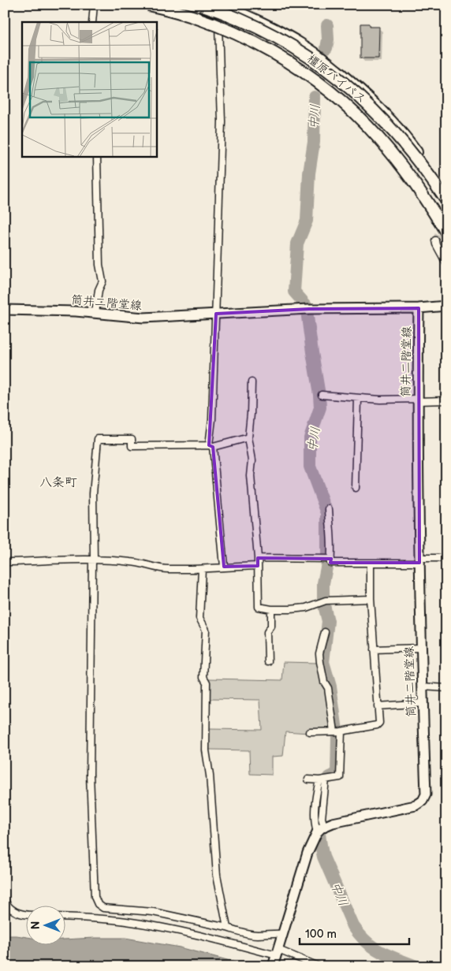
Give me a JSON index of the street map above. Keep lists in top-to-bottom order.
{
  "streets": {
    "highway": ["橿原バイパス"],
    "main road": ["筒井二階堂線"]
  },
  "districts": ["八条町"],
  "water": ["中川"],
  "scale_bar": "100 m",
  "north": "left"
}
